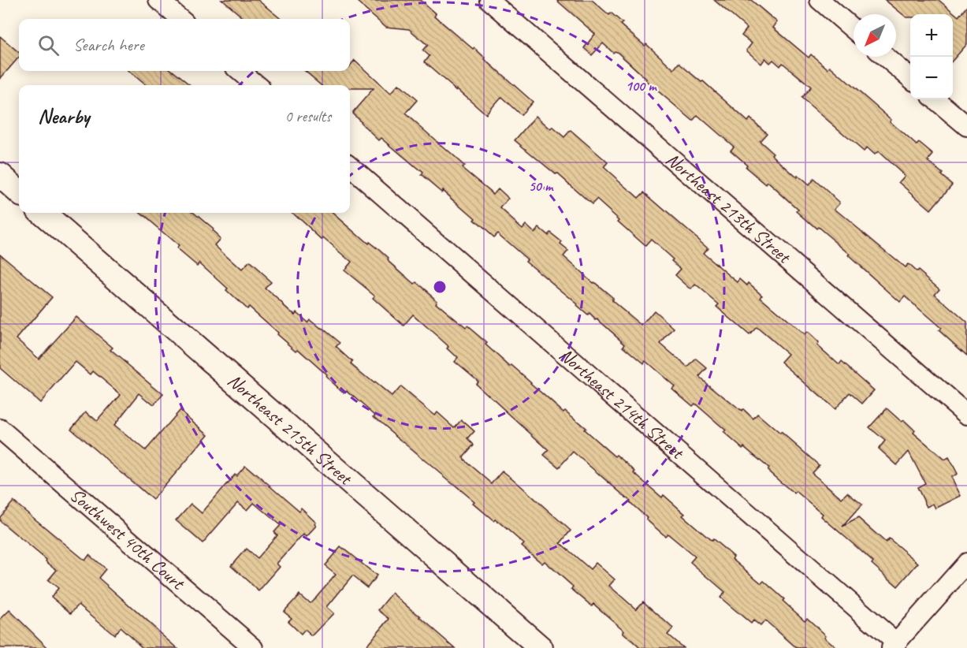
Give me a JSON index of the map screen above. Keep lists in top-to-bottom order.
{
  "streets": {
    "street": [
      "Northeast 213th Street",
      "Northeast 214th Street",
      "Northeast 215th Street",
      "Southwest 40th Court"
    ]
  },
  "north": "bottom left",
  "page": {
    "map_buttons": ["+", "−"],
    "search": "Search here",
    "heading": ["Nearby", "0 results"]
  },
  "rings": ["100 m", "50 m"]
}
